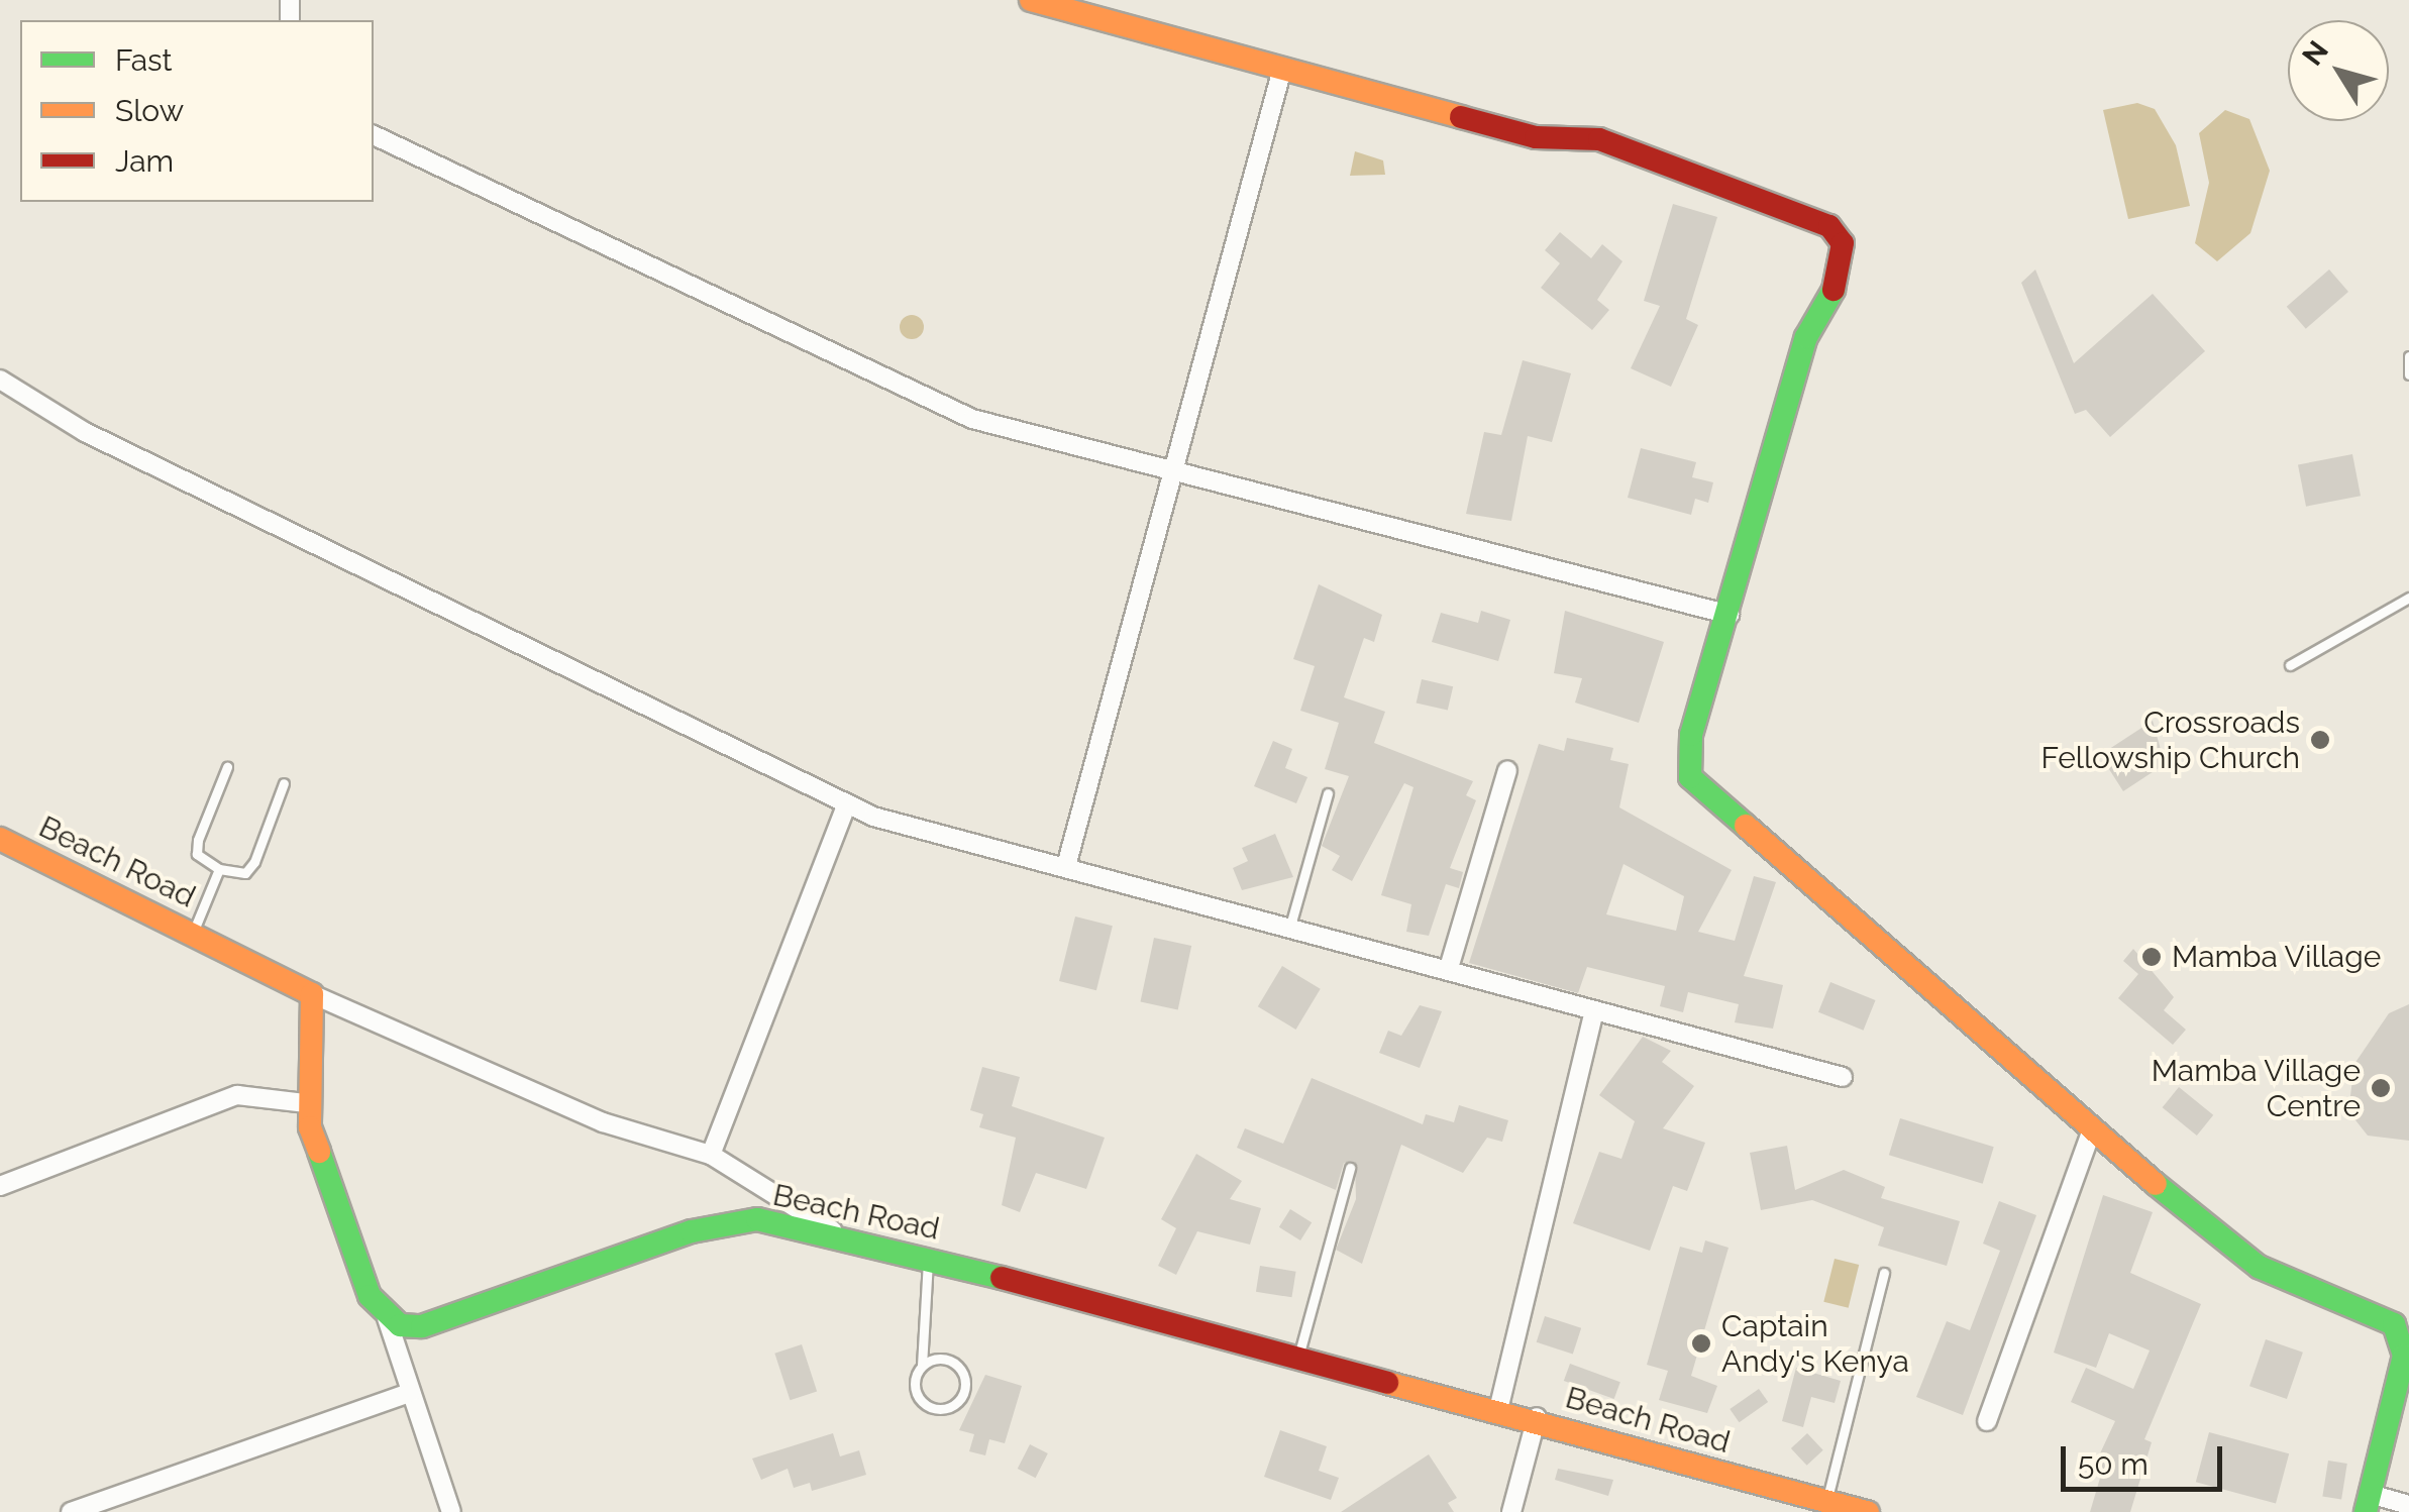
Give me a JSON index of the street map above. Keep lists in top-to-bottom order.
{
  "streets": {
    "street": ["Beach Road"]
  },
  "places": [
    "Crossroads Fellowship Church",
    "Mamba Village",
    "Mamba Village Centre",
    "Captain Andy's Kenya"
  ],
  "legend": ["Fast", "Slow", "Jam"],
  "scale_bar": "50 m",
  "north": "top left"
}
